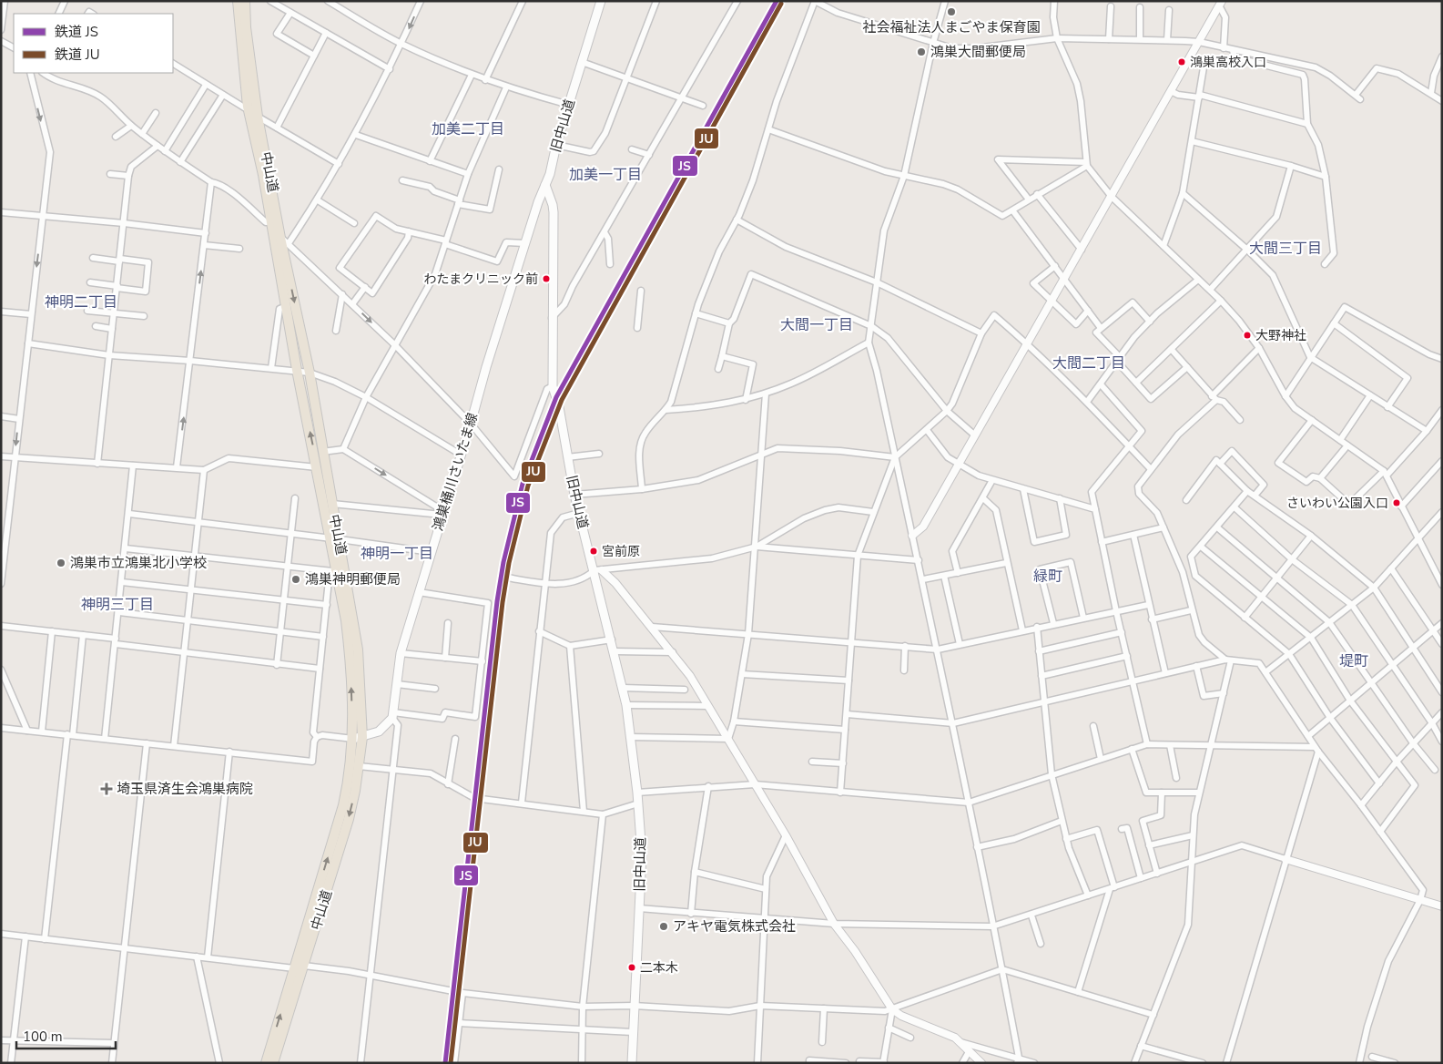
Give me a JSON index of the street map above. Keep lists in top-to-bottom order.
{
  "streets": {
    "highway": ["中山道"],
    "main road": ["旧中山道", "鴻巣桶川さいたま線"]
  },
  "crossings": [
    ["旧中山道", "鴻巣桶川さいたま線"]
  ],
  "districts": [
    "加美二丁目",
    "加美一丁目",
    "大間三丁目",
    "神明二丁目",
    "大間一丁目",
    "大間二丁目",
    "神明一丁目",
    "緑町",
    "神明三丁目",
    "堤町"
  ],
  "places": {
    "other": [
      "社会福祉法人まごやま保育園",
      "鴻巣大間郵便局",
      "鴻巣高校入口",
      "わたまクリニック前",
      "大野神社",
      "さいわい公園入口",
      "宮前原",
      "鴻巣市立鴻巣北小学校",
      "鴻巣神明郵便局",
      "アキヤ電気株式会社",
      "二本木"
    ],
    "health": ["埼玉県済生会鴻巣病院"]
  },
  "lines": ["rail line JS", "rail line JU"],
  "legend": ["鉄道 JS", "鉄道 JU"],
  "scale_bar": "100 m"
}
